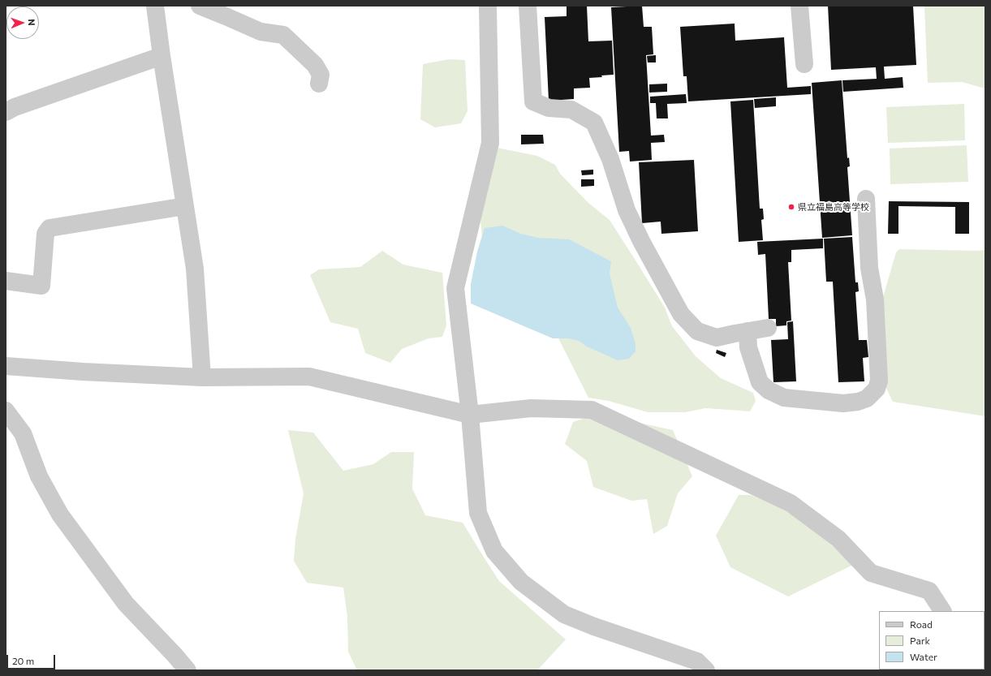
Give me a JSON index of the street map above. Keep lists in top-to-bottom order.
{
  "places": ["県立福島高等学校"],
  "legend": ["Road", "Park", "Water"],
  "scale_bar": "20 m",
  "north": "right"
}
